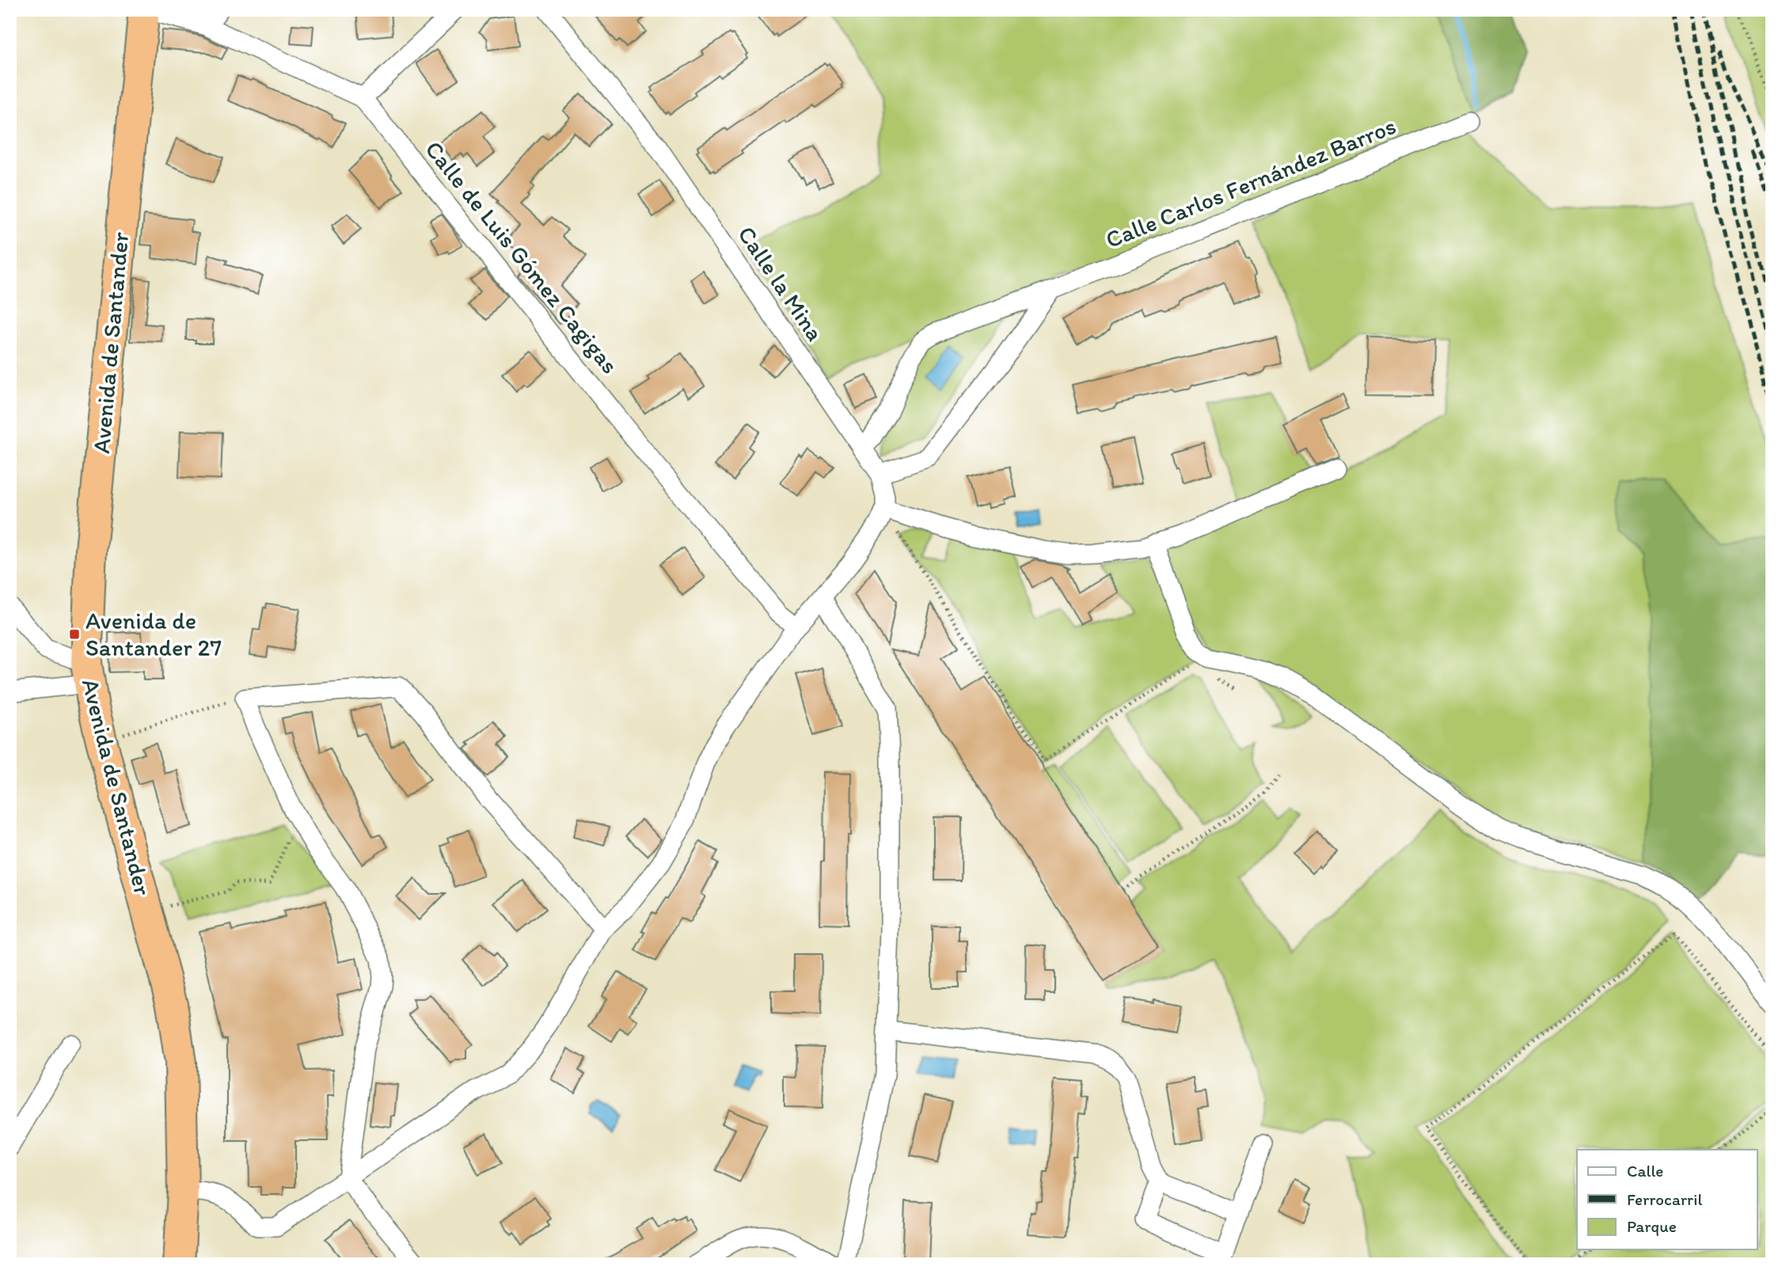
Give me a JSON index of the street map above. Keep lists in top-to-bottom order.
{
  "streets": {
    "highway": ["Avenida de Santander"],
    "street": ["Calle Carlos Fernández Barros", "Calle de Luis Gómez Cagigas", "Calle la Mina"]
  },
  "crossings": [
    ["Calle Carlos Fernández Barros", "Calle la Mina"],
    ["Calle de Luis Gómez Cagigas", "Avenida de Santander"]
  ],
  "places": {
    "transit": ["Avenida de Santander 27"]
  },
  "legend": ["Calle", "Ferrocarril", "Parque"]
}
